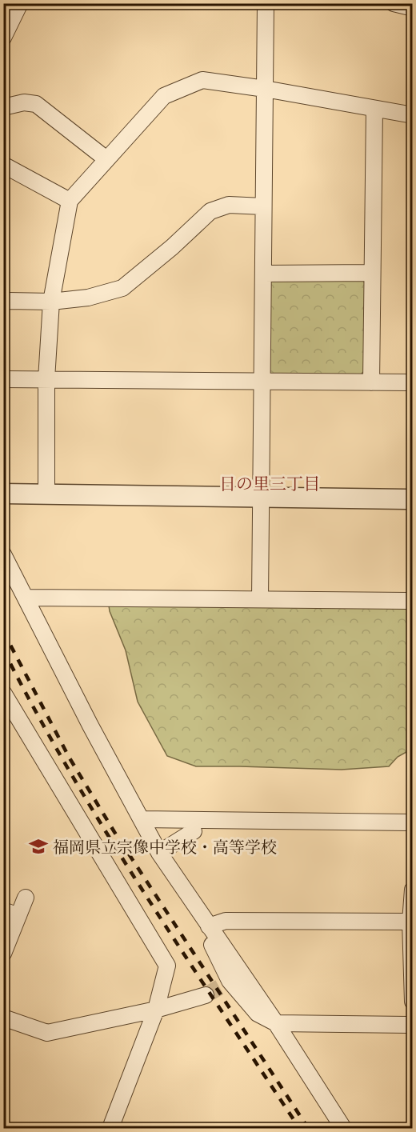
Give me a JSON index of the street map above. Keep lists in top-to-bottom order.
{
  "districts": ["日の里三丁目"],
  "places": {
    "school or university": ["福岡県立宗像中学校・高等学校"]
  }
}
